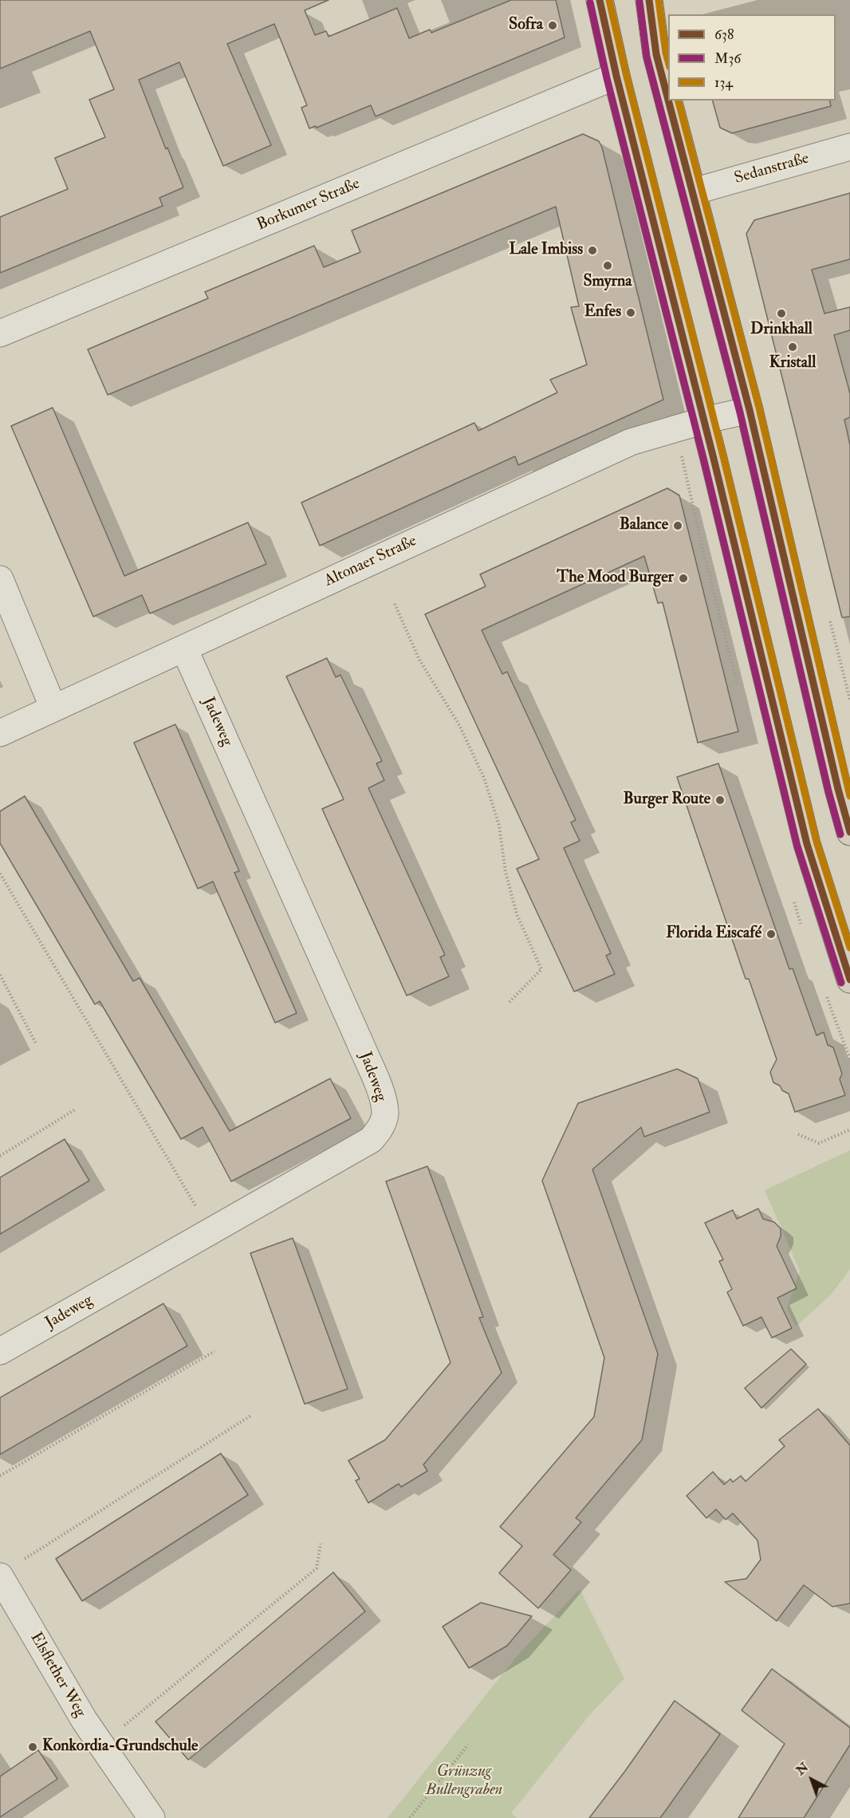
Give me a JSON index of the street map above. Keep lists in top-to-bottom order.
{
  "streets": {
    "street": [
      "Sedanstraße",
      "Borkumer Straße",
      "Altonaer Straße",
      "Jadeweg",
      "Elsflether Weg"
    ]
  },
  "crossings": [
    ["Altonaer Straße", "Jadeweg"]
  ],
  "parks": ["Grünzug Bullengraben"],
  "places": [
    "Sofra",
    "Lale Imbiss",
    "Smyrna",
    "Enfes",
    "Drinkhall",
    "Kristall",
    "Balance",
    "The Mood Burger",
    "Burger Route",
    "Florida Eiscafé",
    "Konkordia-Grundschule"
  ],
  "lines": ["transit line 638", "transit line 134", "transit line M36"],
  "legend": ["638", "M36", "134"],
  "north": "top left"
}
